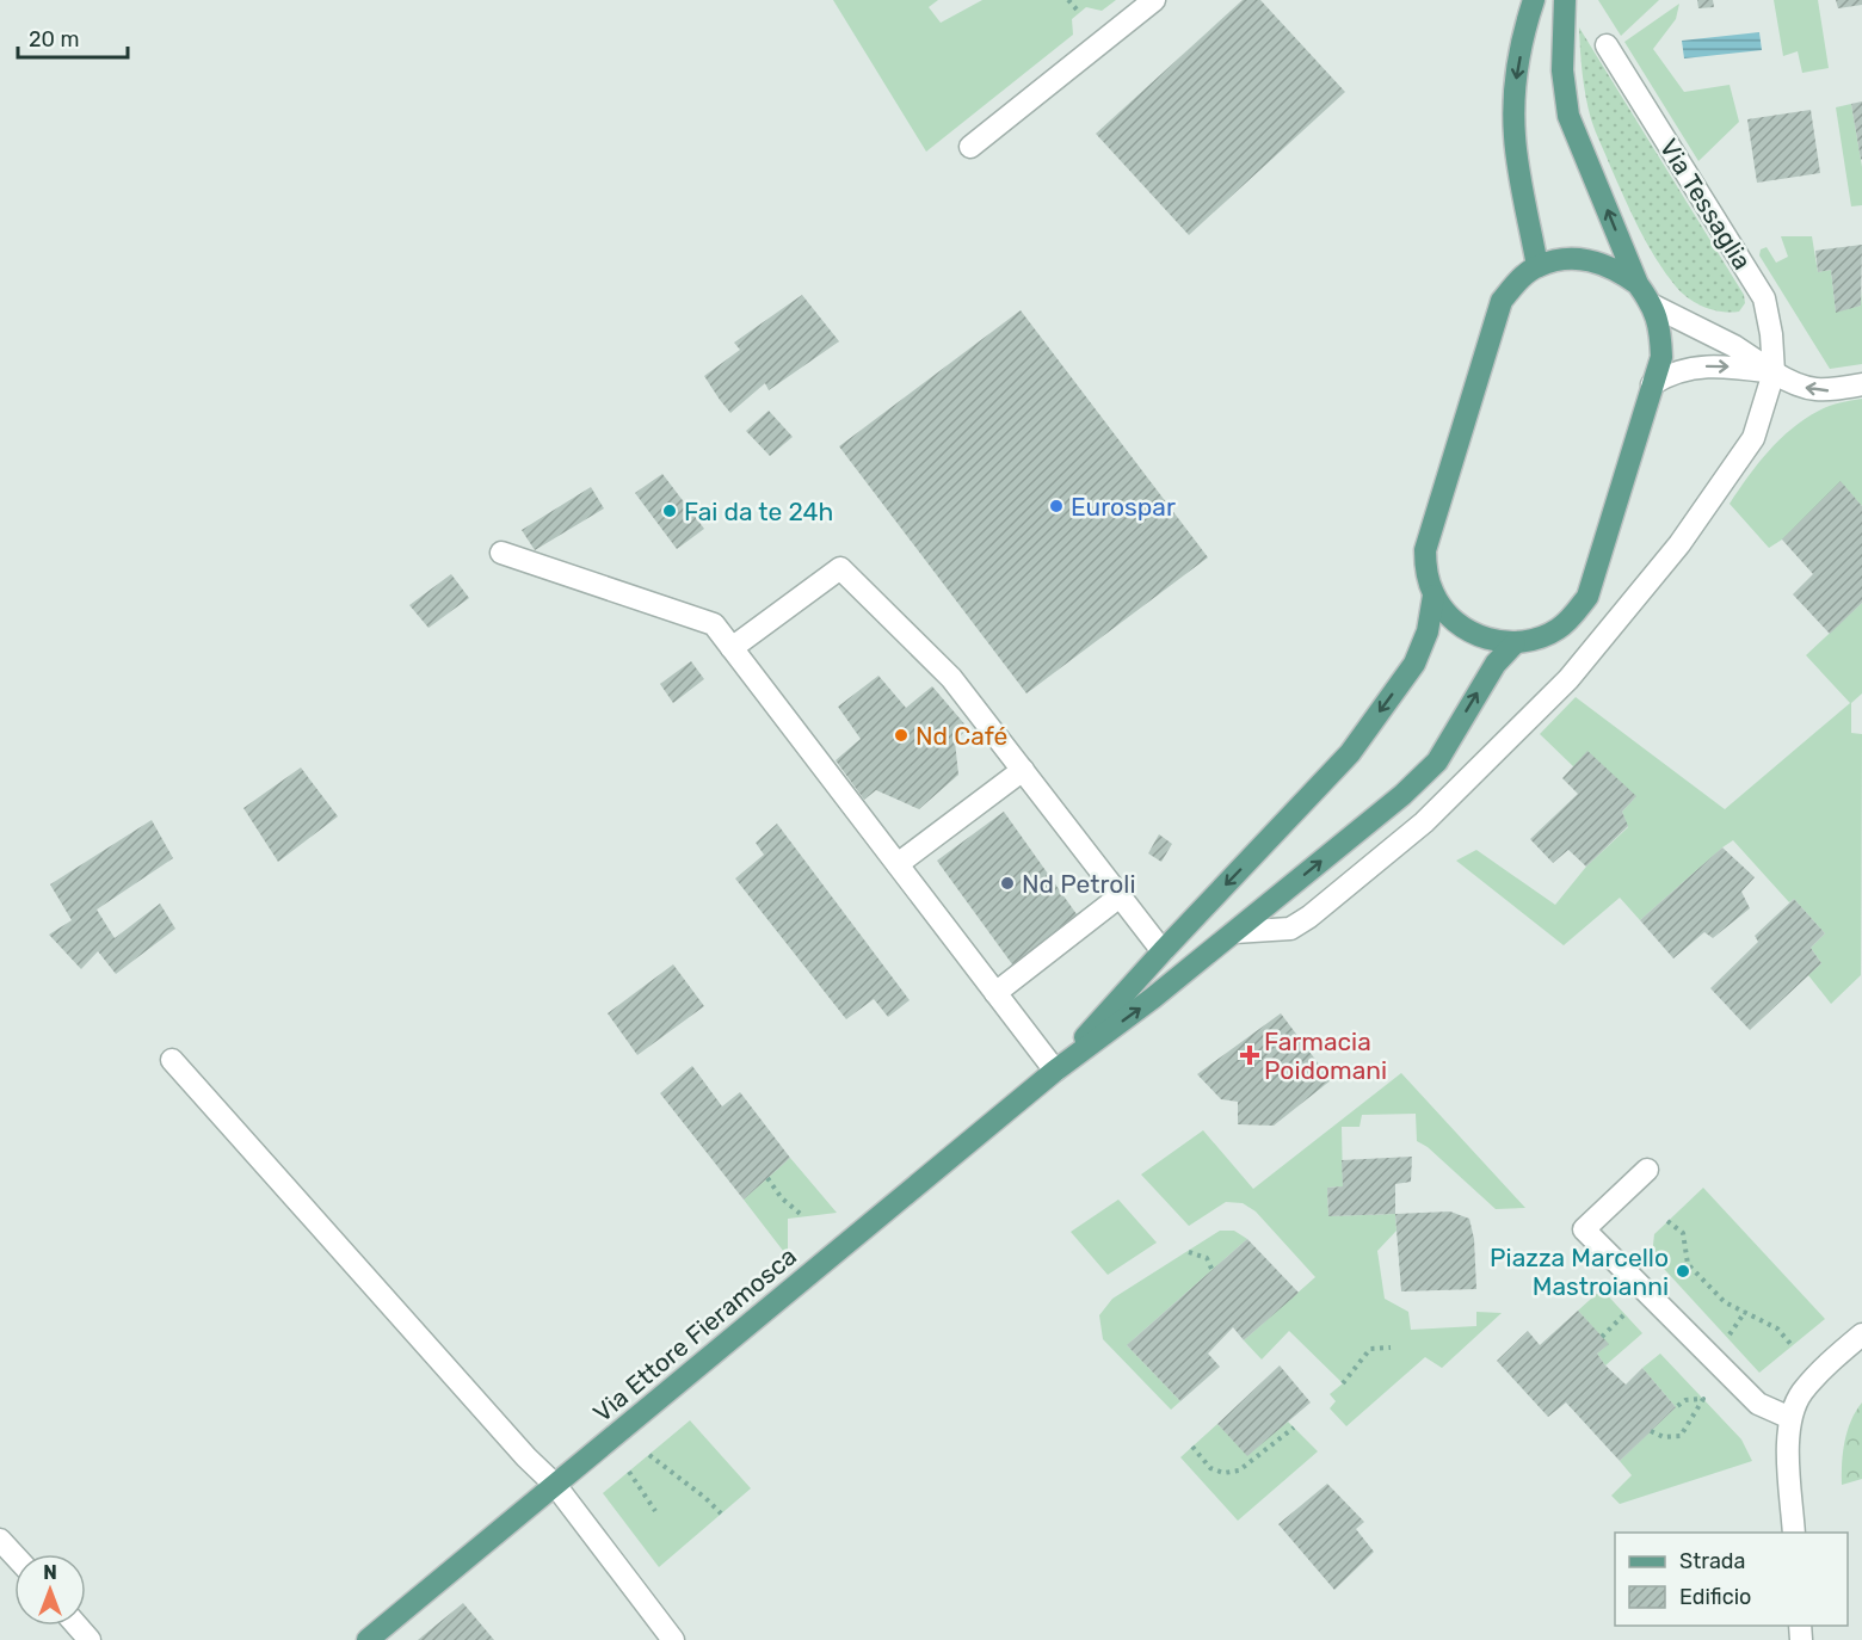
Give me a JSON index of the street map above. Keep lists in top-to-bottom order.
{
  "streets": {
    "main road": ["Via Ettore Fieramosca"],
    "street": ["Via Tessaglia"]
  },
  "places": {
    "other": [
      "Eurospar",
      "Fai da te 24h",
      "Nd Café",
      "Nd Petroli",
      "Piazza Marcello Mastroianni"
    ],
    "health": ["Farmacia Poidomani"]
  },
  "legend": ["Strada", "Edificio"],
  "scale_bar": "20 m",
  "north": "top"
}
